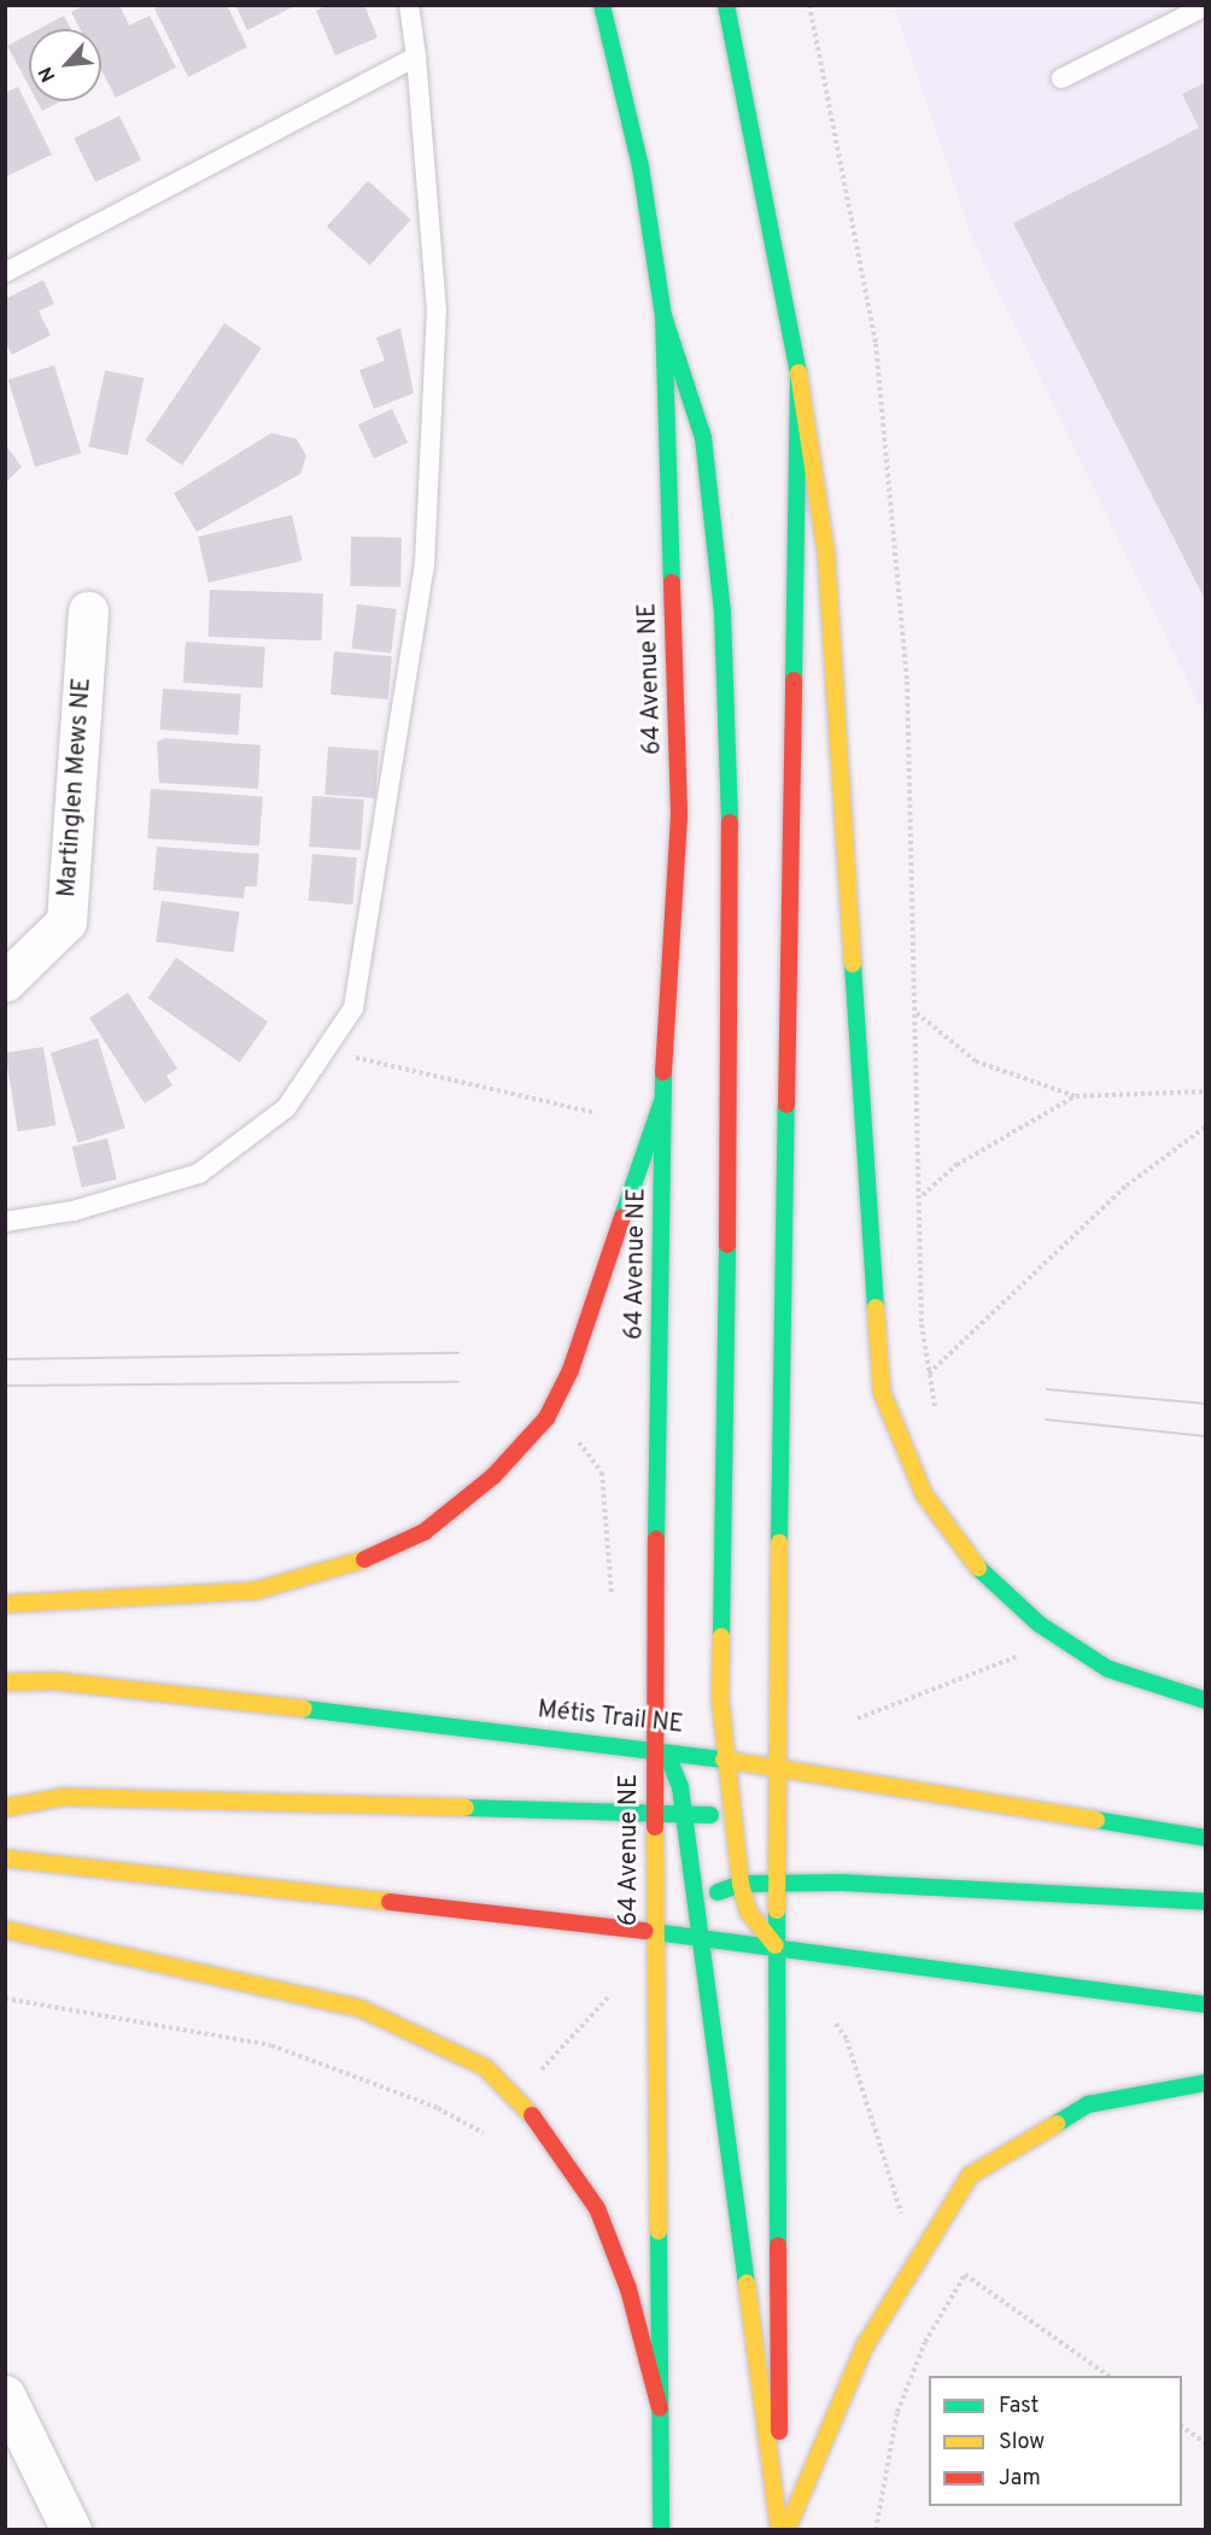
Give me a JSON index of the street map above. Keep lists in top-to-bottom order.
{
  "streets": {
    "main road": ["64 Avenue NE", "Métis Trail NE"],
    "street": ["Martinglen Mews NE"]
  },
  "crossings": [
    ["64 Avenue NE", "Métis Trail NE"]
  ],
  "legend": ["Fast", "Slow", "Jam"],
  "north": "bottom left"
}
